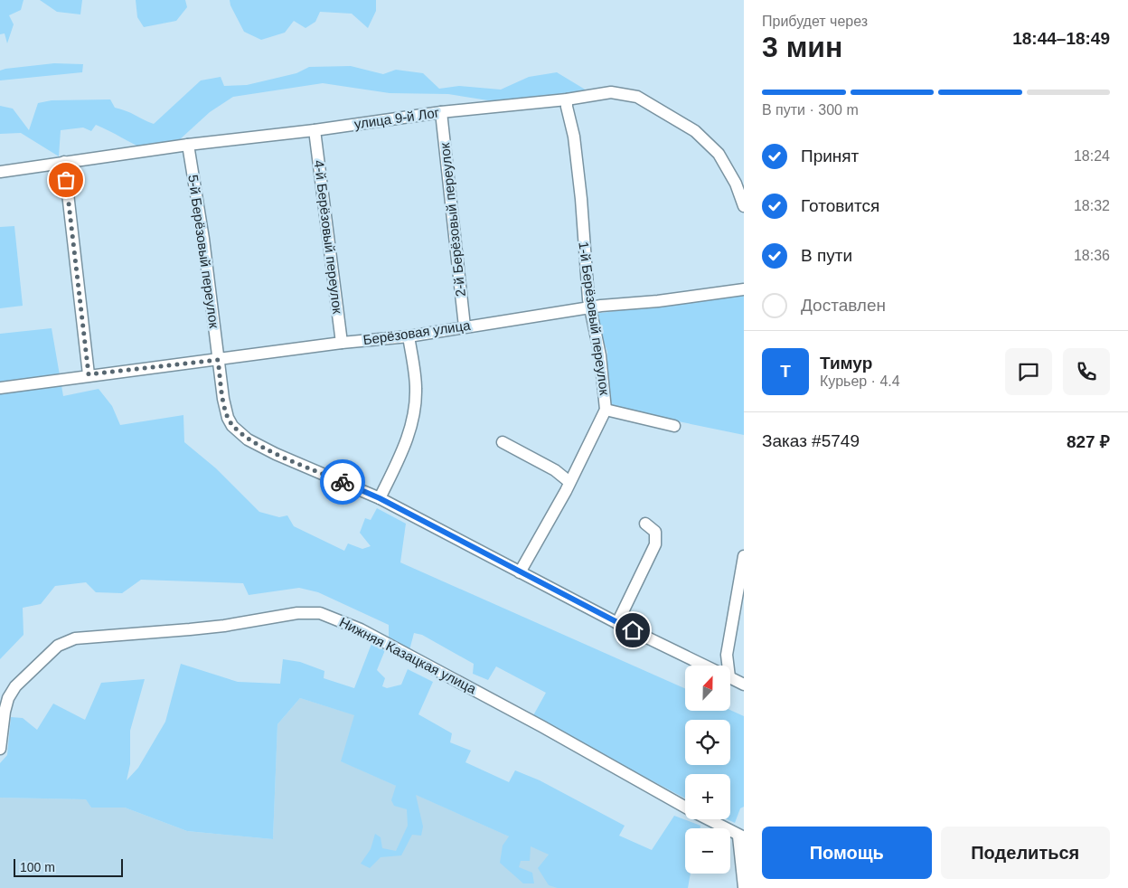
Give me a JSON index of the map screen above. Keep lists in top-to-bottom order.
{
  "streets": {
    "street": [
      "улица 9-й Лог",
      "2-й Берёзовый переулок",
      "4-й Берёзовый переулок",
      "5-й Берёзовый переулок",
      "1-й Берёзовый переулок",
      "Берёзовая улица",
      "Нижняя Казацкая улица"
    ]
  },
  "crossings": [
    ["улица 9-й Лог", "2-й Берёзовый переулок"],
    ["улица 9-й Лог", "4-й Берёзовый переулок"],
    ["улица 9-й Лог", "5-й Берёзовый переулок"],
    ["улица 9-й Лог", "1-й Берёзовый переулок"],
    ["2-й Берёзовый переулок", "Берёзовая улица"],
    ["4-й Берёзовый переулок", "Берёзовая улица"],
    ["5-й Берёзовый переулок", "1-й Берёзовый переулок"],
    ["5-й Берёзовый переулок", "Берёзовая улица"],
    ["1-й Берёзовый переулок", "Берёзовая улица"]
  ],
  "scale_bar": "100 m",
  "north": "top",
  "page": {
    "heading": ["3 мин", "Прибудет через", "18:44–18:49"],
    "panel": [
      "Тимур",
      "Курьер · 4.4",
      "Заказ #5749",
      "827 ₽"
    ],
    "bar": "В пути · 300 m",
    "list": [
      ["Принят", "18:24"],
      ["Готовится", "18:32"],
      ["В пути", "18:36"],
      "Доставлен"
    ],
    "round": "Т",
    "map_buttons": ["+", "−"],
    "buttons": ["Помощь", "Поделиться"],
    "scale": "100 m"
  }
}
